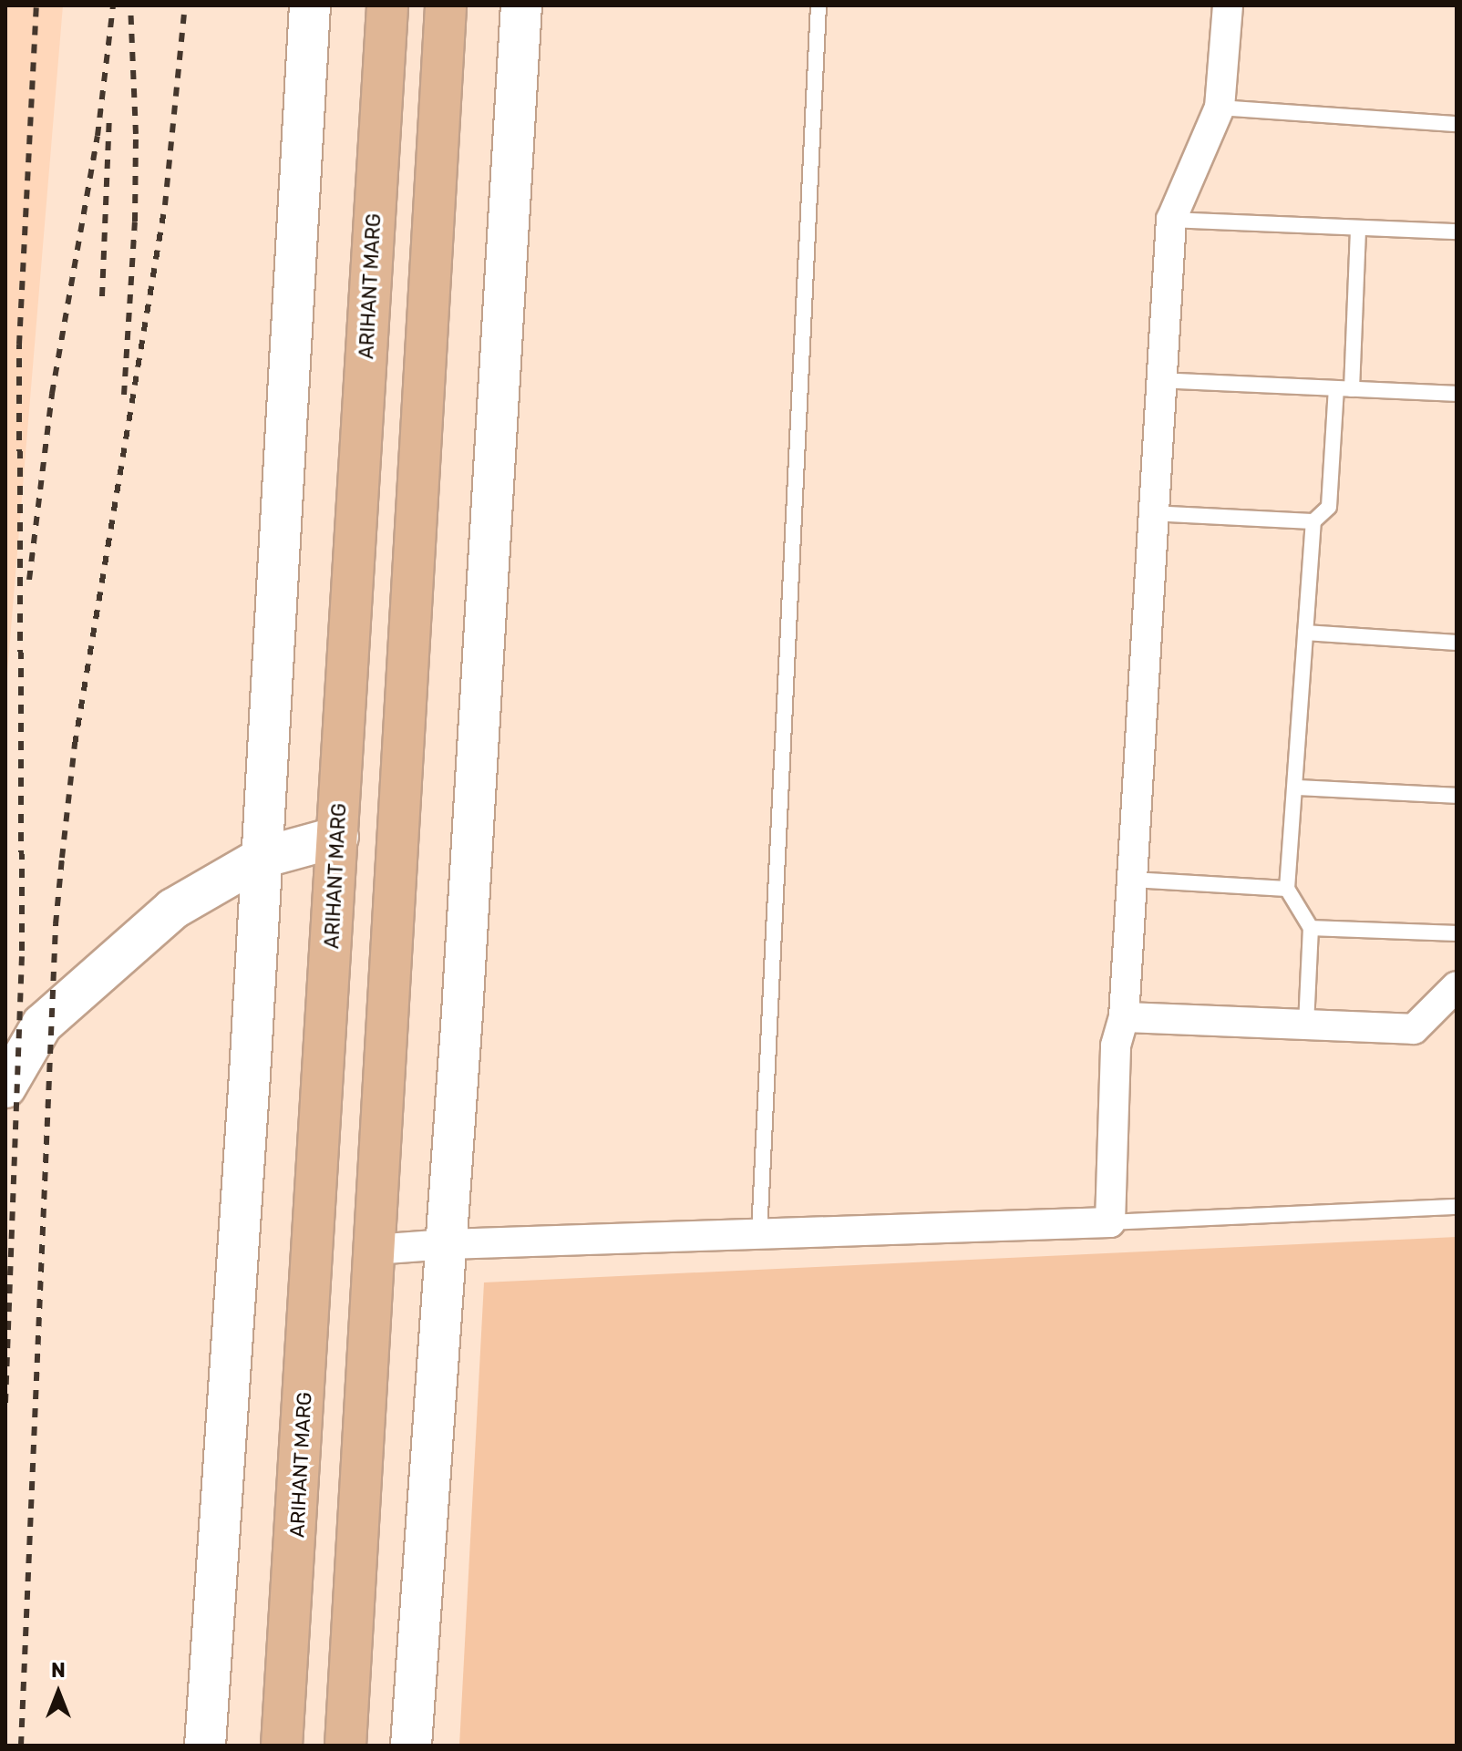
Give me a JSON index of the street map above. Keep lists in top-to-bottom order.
{
  "streets": {
    "main road": ["ARIHANT MARG"]
  },
  "north": "top"
}
